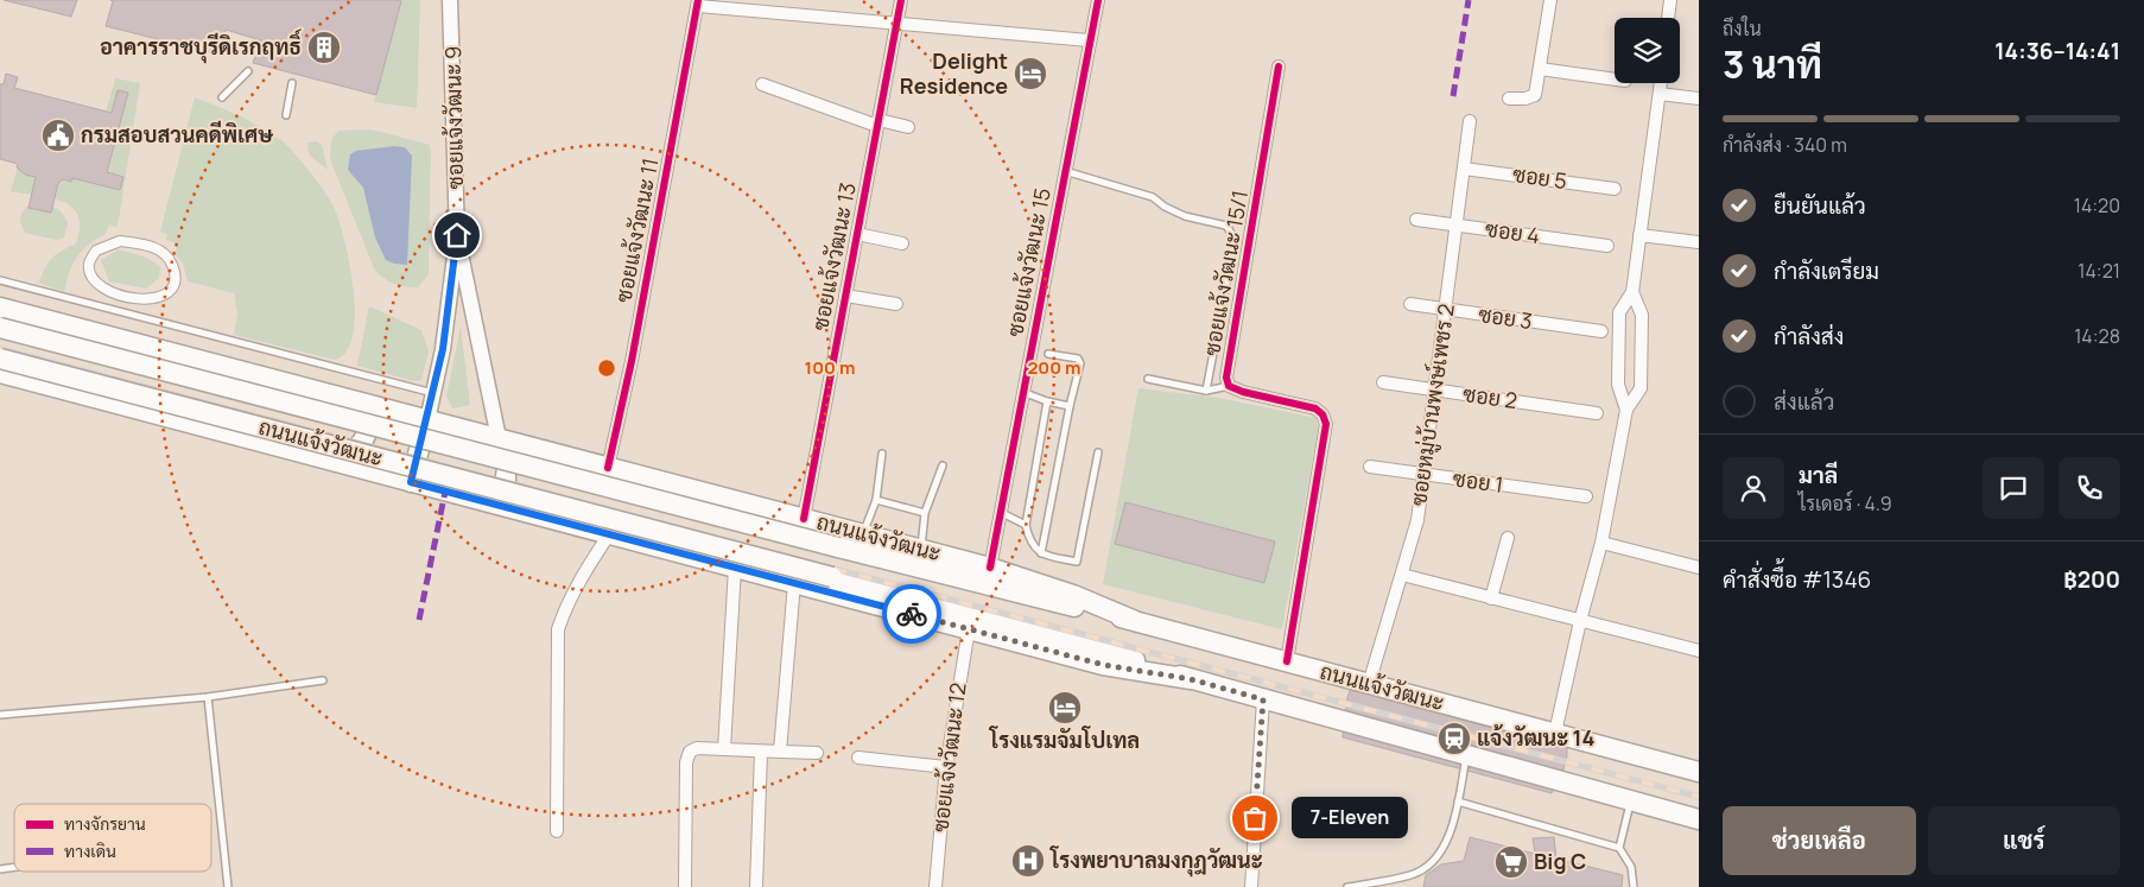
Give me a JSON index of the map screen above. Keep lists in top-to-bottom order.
{
  "streets": {
    "main road": ["ถนนแจ้งวัฒนะ"],
    "street": [
      "ซอยแจ้งวัฒนะ 9",
      "ซอย 5",
      "ซอยแจ้งวัฒนะ 11",
      "ซอย 4",
      "ซอยแจ้งวัฒนะ 13",
      "ซอยแจ้งวัฒนะ 15",
      "ซอยแจ้งวัฒนะ 15/1",
      "ซอย 3",
      "ซอย 2",
      "ซอยหมู่บ้านพงษ์เพชร 2",
      "ซอย 1",
      "ซอยแจ้งวัฒนะ 12"
    ]
  },
  "crossings": [
    ["ซอยแจ้งวัฒนะ 9", "ถนนแจ้งวัฒนะ"],
    ["ซอย 5", "ซอยหมู่บ้านพงษ์เพชร 2"],
    ["ซอยแจ้งวัฒนะ 11", "ถนนแจ้งวัฒนะ"],
    ["ซอย 4", "ซอยหมู่บ้านพงษ์เพชร 2"],
    ["ซอยแจ้งวัฒนะ 13", "ถนนแจ้งวัฒนะ"],
    ["ซอยแจ้งวัฒนะ 15", "ถนนแจ้งวัฒนะ"],
    ["ซอยแจ้งวัฒนะ 15/1", "ถนนแจ้งวัฒนะ"],
    ["ซอย 3", "ซอยหมู่บ้านพงษ์เพชร 2"],
    ["ซอย 2", "ซอยหมู่บ้านพงษ์เพชร 2"],
    ["ซอยหมู่บ้านพงษ์เพชร 2", "ถนนแจ้งวัฒนะ"],
    ["ซอยหมู่บ้านพงษ์เพชร 2", "ซอย 1"],
    ["ถนนแจ้งวัฒนะ", "ซอยแจ้งวัฒนะ 12"]
  ],
  "places": {
    "building": ["อาคารราชบุรีดิเรกฤทธิ์"],
    "hotel": ["Delight Residence", "โรงแรมจัมโปเทล"],
    "public building": ["กรมสอบสวนคดีพิเศษ"],
    "station": ["แจ้งวัฒนะ 14"],
    "other": ["7-Eleven"],
    "hospital": ["โรงพยาบาลมงกุฎวัฒนะ"],
    "supermarket": ["Big C"]
  },
  "legend": ["ทางจักรยาน", "ทางเดิน"],
  "page": {
    "heading": ["3 นาที", "ถึงใน", "14:36–14:41"],
    "panel": [
      "มาลี",
      "ไรเดอร์ · 4.9",
      "คำสั่งซื้อ #1346",
      "฿200"
    ],
    "bar": "กำลังส่ง · 340 m",
    "list": [
      ["ยืนยันแล้ว", "14:20"],
      ["กำลังเตรียม", "14:21"],
      ["กำลังส่ง", "14:28"],
      "ส่งแล้ว"
    ],
    "buttons": ["ช่วยเหลือ", "แชร์"],
    "bubble": "7-Eleven"
  },
  "rings": ["100 m", "200 m"]
}
